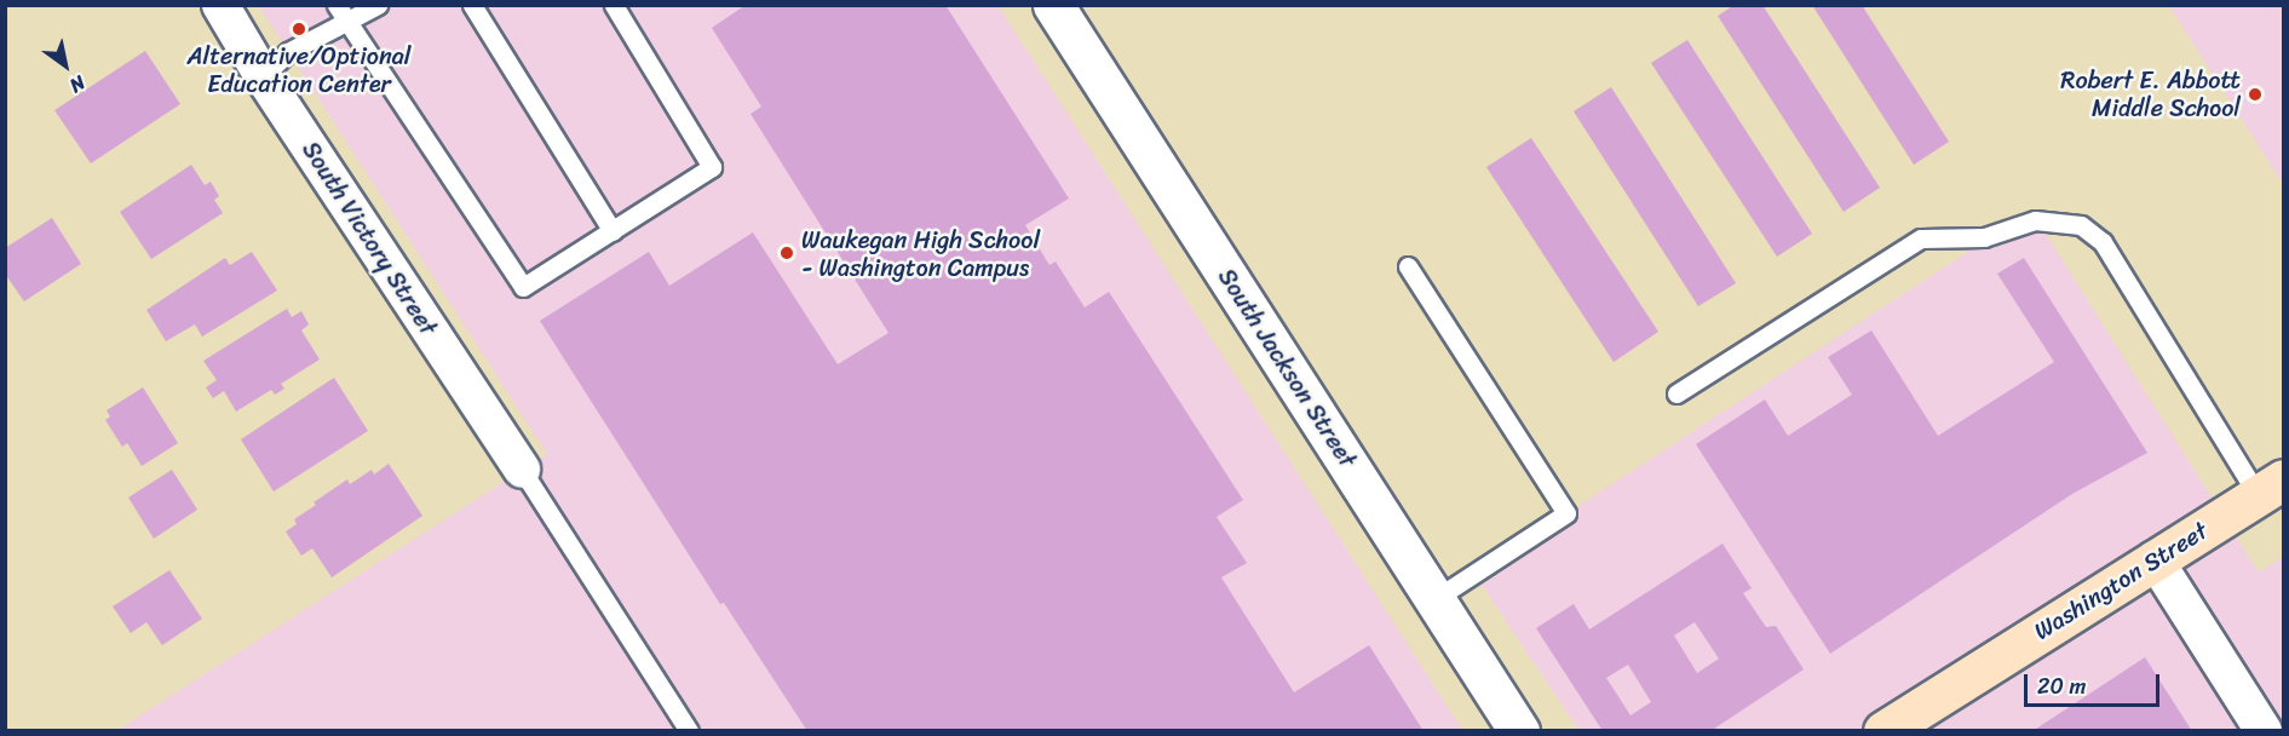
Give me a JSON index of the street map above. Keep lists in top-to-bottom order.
{
  "streets": {
    "main road": ["Washington Street"],
    "street": ["South Victory Street", "South Jackson Street"]
  },
  "places": ["Alternative/Optional Education Center", "Robert E. Abbott Middle School", "Waukegan High School - Washington Campus"],
  "scale_bar": "20 m",
  "north": "bottom right"
}
